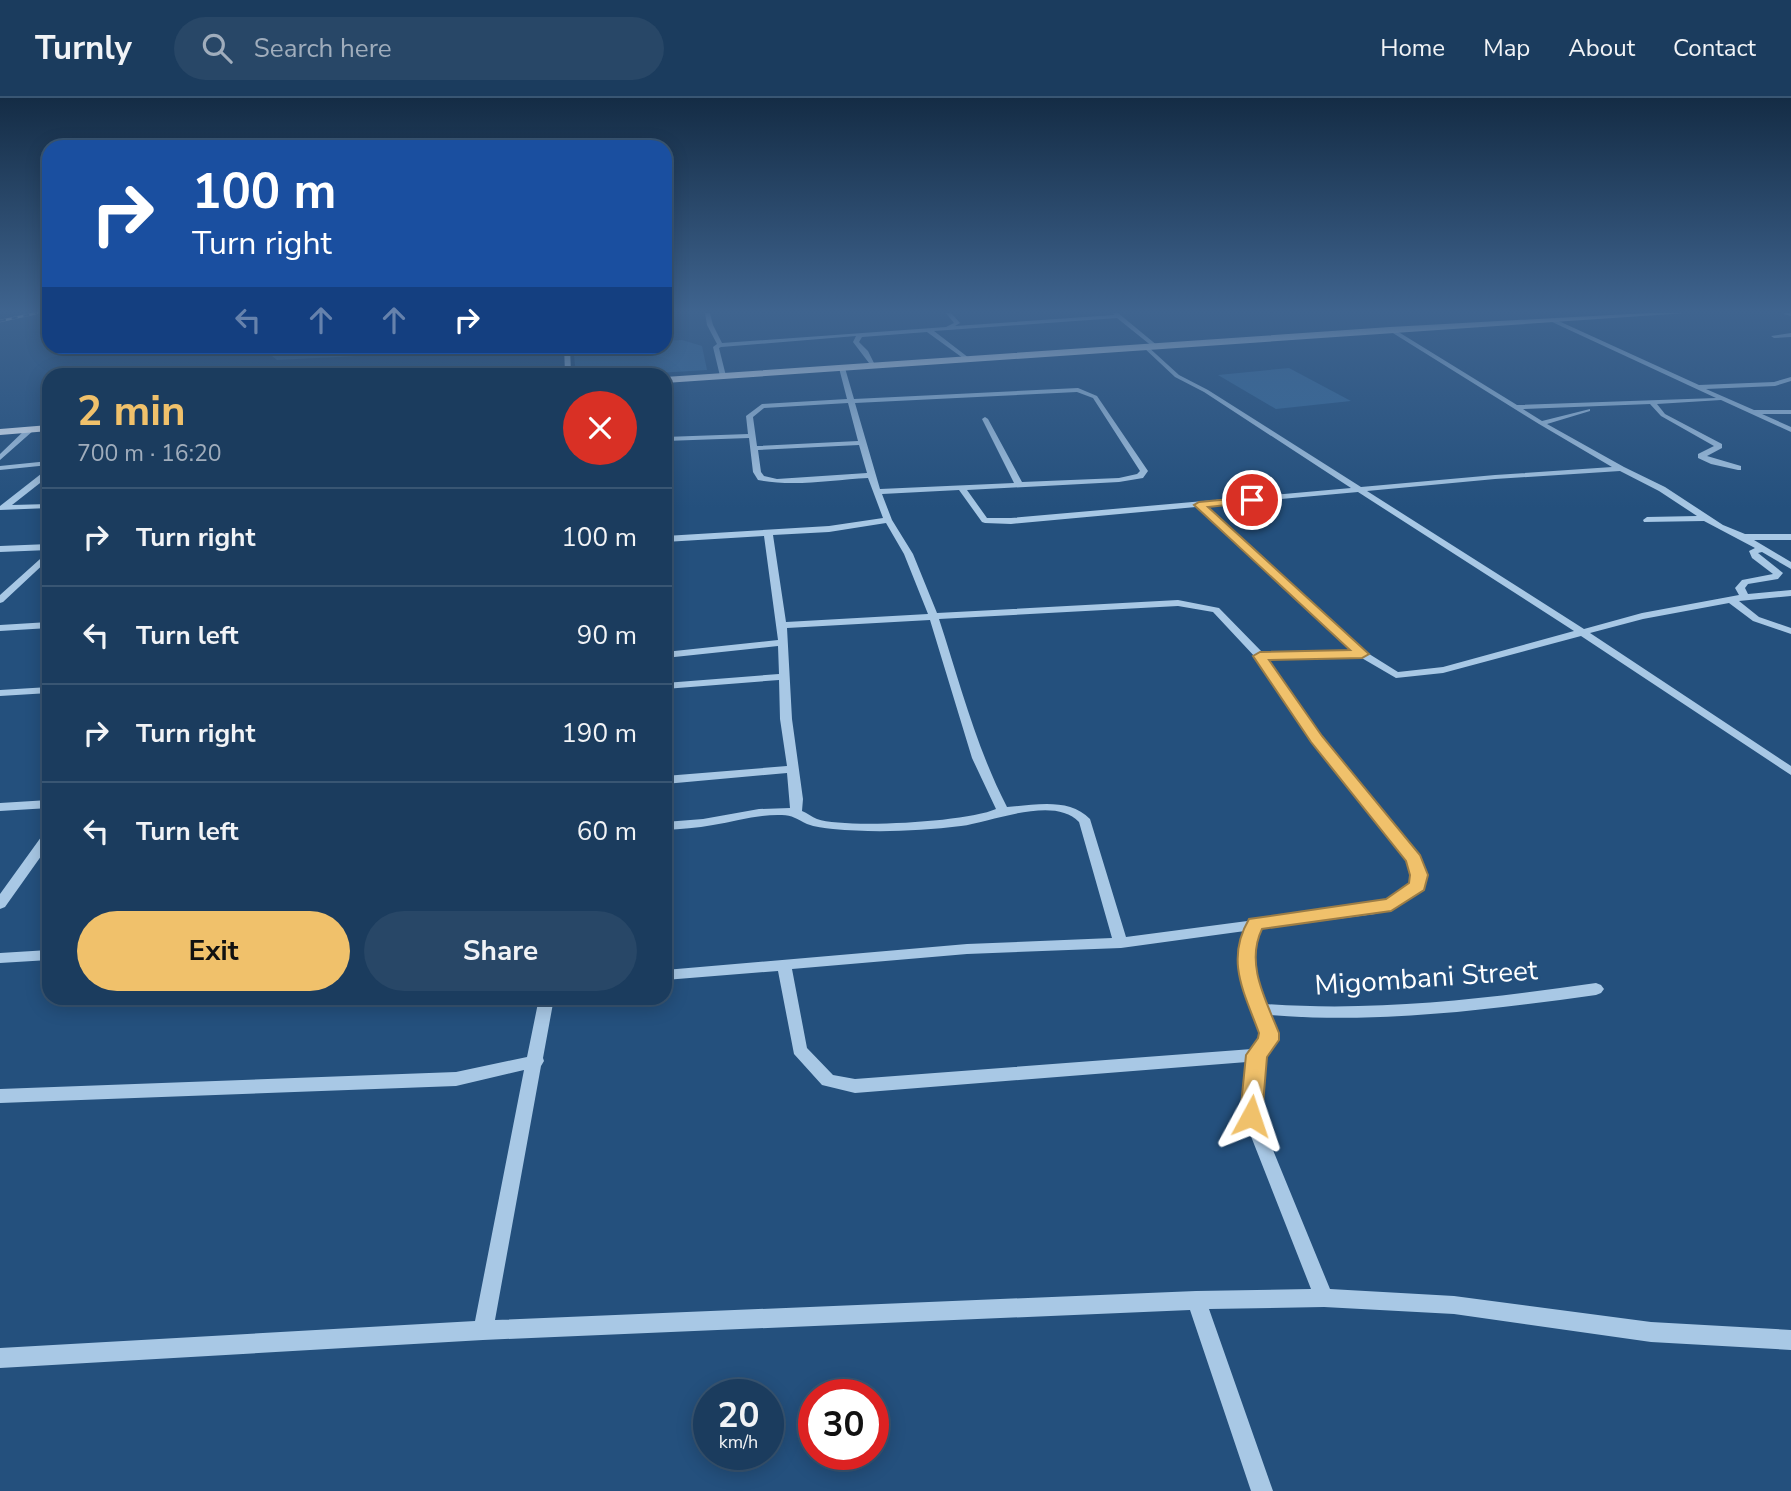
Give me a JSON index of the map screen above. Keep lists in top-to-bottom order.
{
  "streets": {
    "street": ["Migombani Street"]
  },
  "page": {
    "header": "Turnly",
    "search": "Search here",
    "nav": [
      "Home",
      "Map",
      "About",
      "Contact"
    ],
    "turn": ["100 m", "Turn right"],
    "heading": ["2 min", "700 m · 16:20"],
    "list": [
      {
        "name": "Turn right",
        "value": "100 m"
      },
      {
        "name": "Turn left",
        "value": "90 m"
      },
      {
        "name": "Turn right",
        "value": "190 m"
      },
      {
        "name": "Turn left",
        "value": "60 m"
      }
    ],
    "buttons": ["Exit", "Share"],
    "speed": "20 km/h",
    "limit": "30"
  }
}
